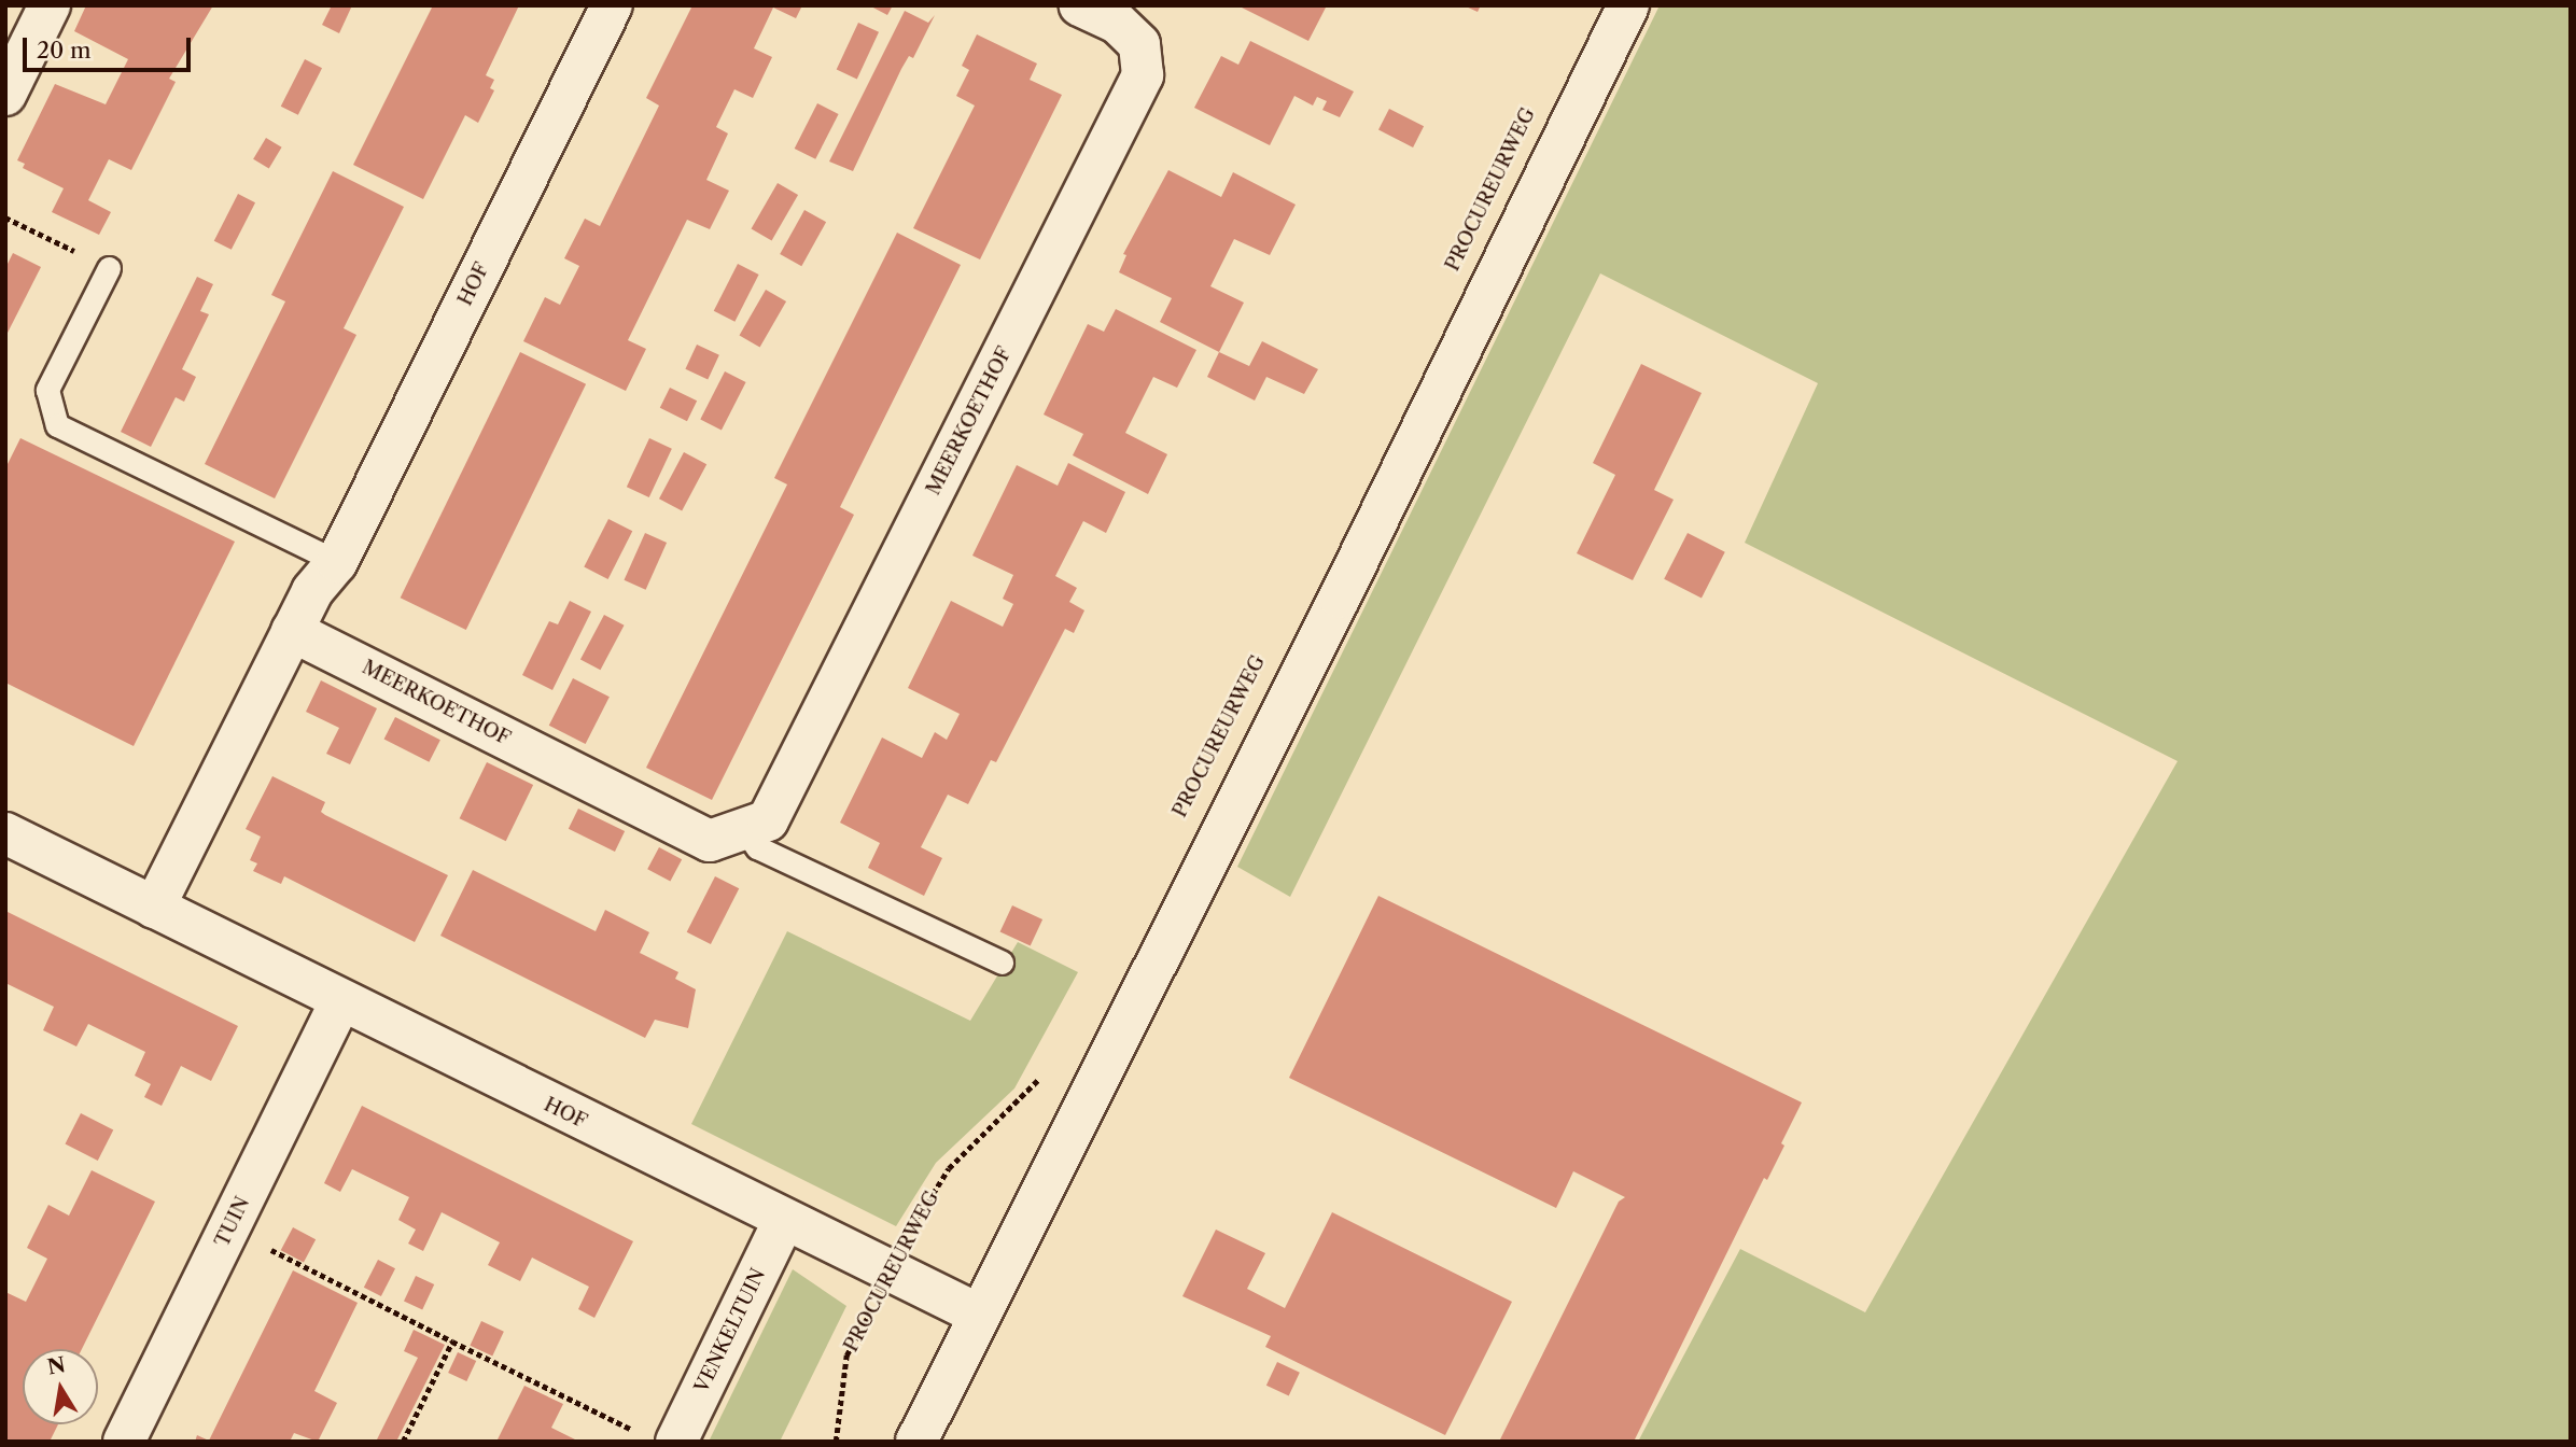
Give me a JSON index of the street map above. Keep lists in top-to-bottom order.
{
  "streets": {
    "street": [
      "HOF",
      "MEERKOETHOF",
      "TUIN",
      "VENKELTUIN"
    ],
    "path": ["PROCUREURWEG"]
  },
  "crossings": [
    ["PROCUREURWEG", "HOF"],
    ["HOF", "MEERKOETHOF"],
    ["HOF", "TUIN"],
    ["HOF", "VENKELTUIN"]
  ],
  "scale_bar": "20 m",
  "north": "top"
}
